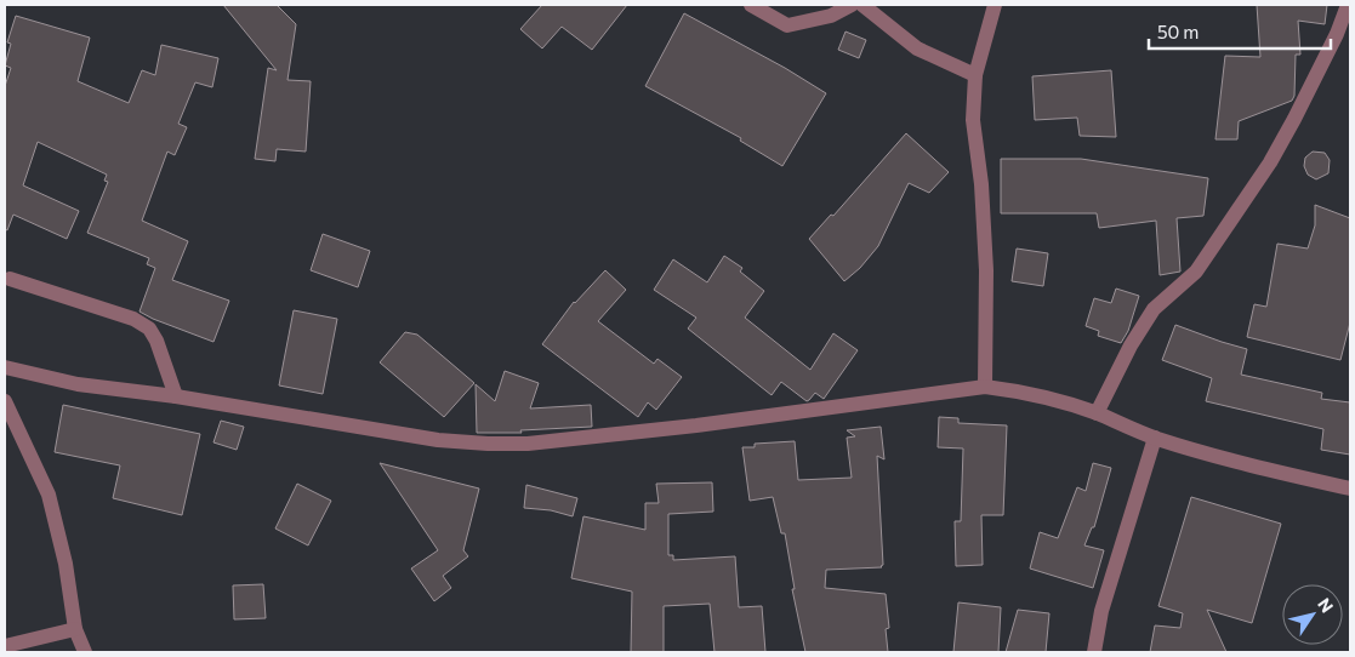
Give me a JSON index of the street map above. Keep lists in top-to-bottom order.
{
  "scale_bar": "50 m",
  "north": "top right"
}
